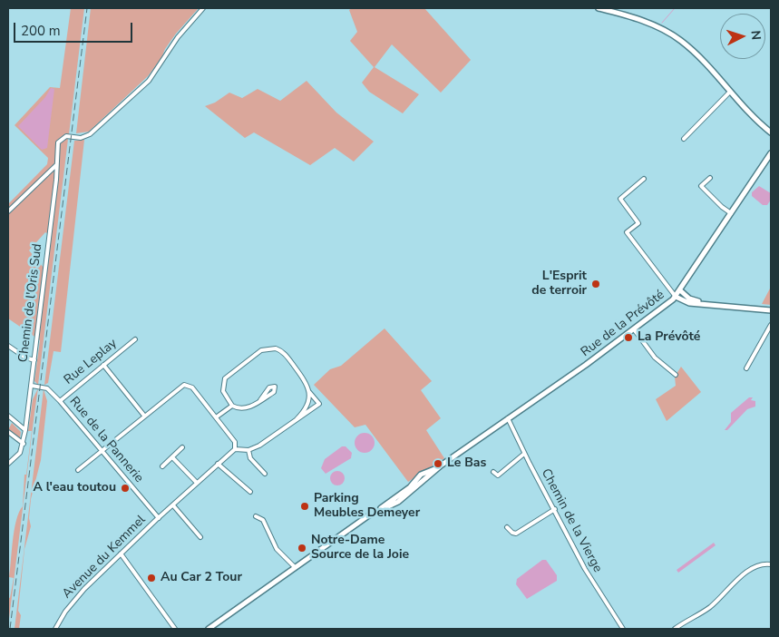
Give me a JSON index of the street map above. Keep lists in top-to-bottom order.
{
  "streets": {
    "street": [
      "Chemin de l'Oris Sud",
      "Rue de la Prévôté",
      "Rue Leplay",
      "Rue de la Pannerie",
      "Chemin de la Vierge",
      "Avenue du Kemmel"
    ]
  },
  "crossings": [
    ["Chemin de l'Oris Sud", "Rue de la Pannerie"],
    ["Rue de la Prévôté", "Chemin de la Vierge"],
    ["Rue Leplay", "Rue de la Pannerie"],
    ["Rue de la Pannerie", "Avenue du Kemmel"]
  ],
  "places": [
    "L'Esprit de terroir",
    "La Prévôté",
    "Le Bas",
    "A l'eau toutou",
    "Parking Meubles Demeyer",
    "Notre-Dame Source de la Joie",
    "Au Car 2 Tour"
  ],
  "scale_bar": "200 m",
  "north": "right"
}
